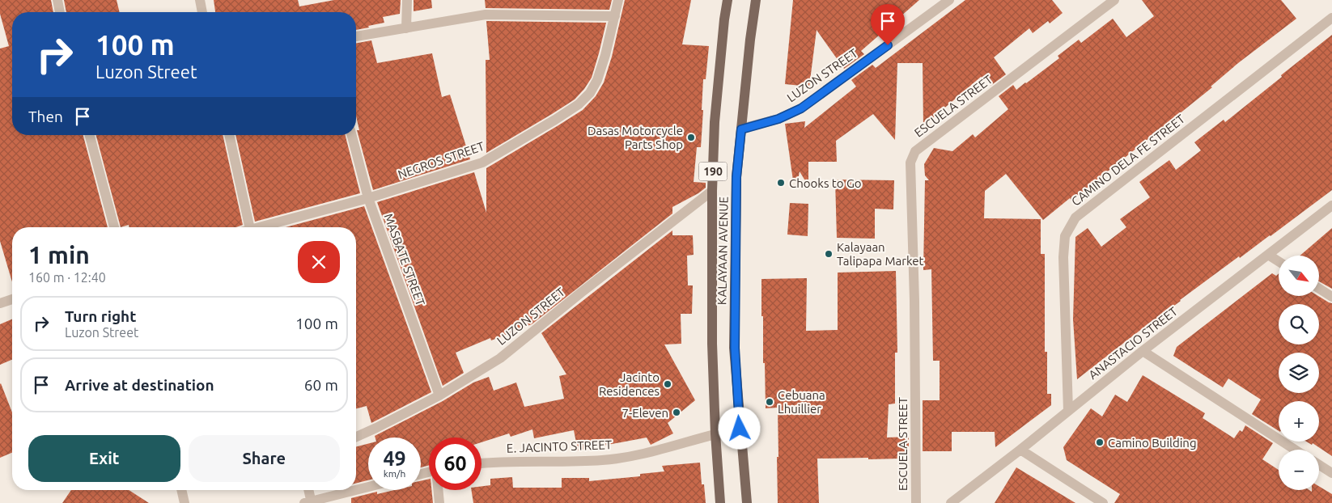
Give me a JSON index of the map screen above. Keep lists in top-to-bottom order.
{
  "streets": {
    "main road": ["190", "KALAYAAN AVENUE"],
    "street": [
      "LUZON STREET",
      "ESCUELA STREET",
      "NEGROS STREET",
      "CAMINO DELA FE STREET",
      "MASBATE STREET",
      "ANASTACIO STREET",
      "E. JACINTO STREET"
    ]
  },
  "crossings": [
    ["LUZON STREET", "KALAYAAN AVENUE"],
    ["LUZON STREET", "MASBATE STREET"],
    ["NEGROS STREET", "MASBATE STREET"],
    ["CAMINO DELA FE STREET", "ANASTACIO STREET"],
    ["KALAYAAN AVENUE", "E. JACINTO STREET"]
  ],
  "places": [
    "Dasas Motorcycle Parts Shop",
    "Chooks to Go",
    "Kalayaan Talipapa Market",
    "Jacinto Residences",
    "Cebuana Lhuillier",
    "7-Eleven",
    "Camino Building"
  ],
  "north": "bottom right",
  "page": {
    "turn": ["100 m", "Luzon Street"],
    "then": "Then",
    "heading": ["1 min", "160 m · 12:40"],
    "map_buttons": ["+", "−"],
    "list": [
      {
        "name": "Turn right",
        "note": "Luzon Street",
        "value": "100 m"
      },
      {
        "name": "Arrive at destination",
        "value": "60 m"
      }
    ],
    "buttons": ["Exit", "Share"],
    "speed": "49 km/h",
    "limit": "60"
  }
}
